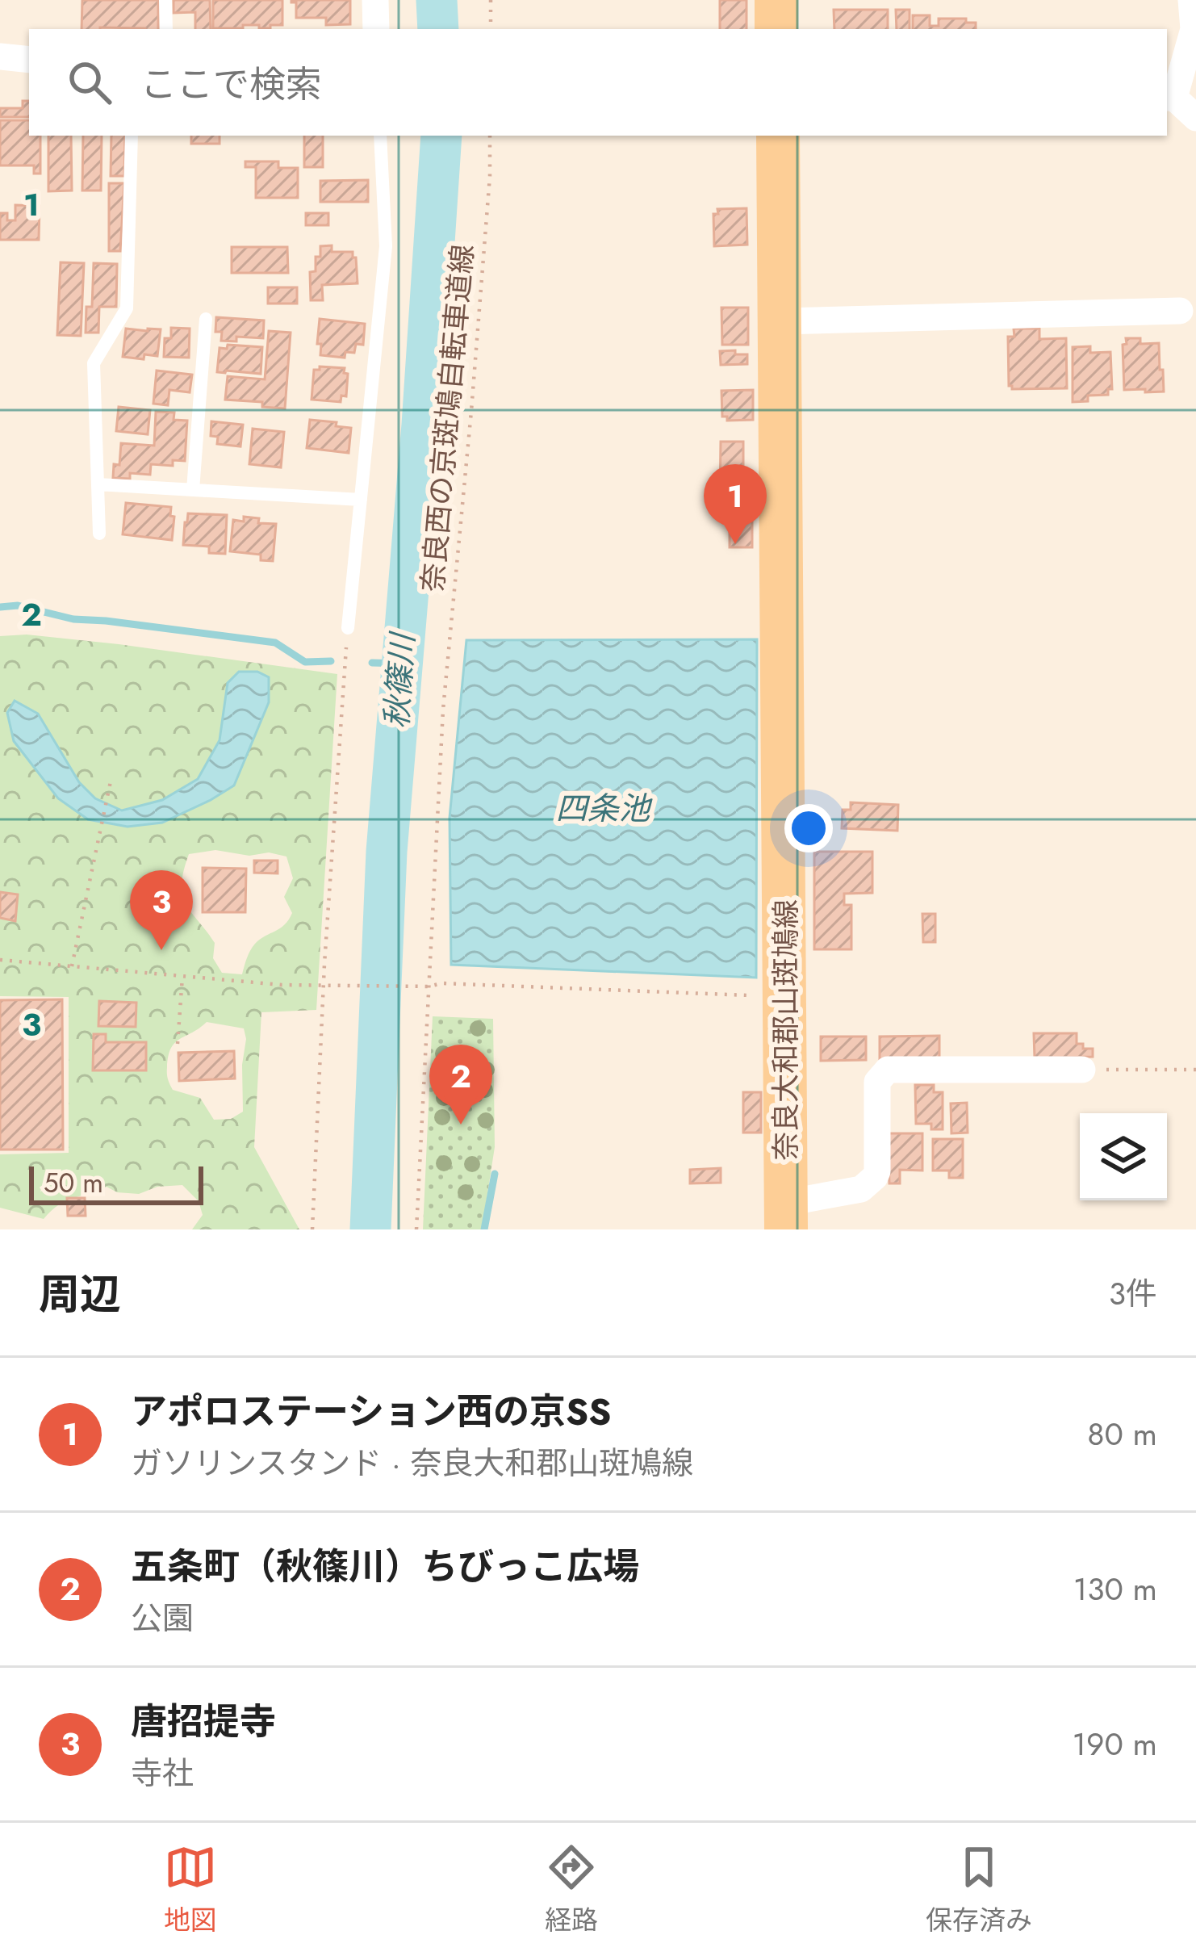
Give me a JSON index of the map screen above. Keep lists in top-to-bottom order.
{
  "streets": {
    "main road": ["奈良大和郡山斑鳩線"],
    "path": ["奈良西の京斑鳩自転車道線"]
  },
  "water": ["秋篠川", "四条池"],
  "scale_bar": "50 m",
  "page": {
    "search": "ここで検索",
    "pins": ["1", "3", "2"],
    "scale": "50 m",
    "heading": ["周辺", "3件"],
    "list": [
      {
        "mark": "1",
        "name": "アポロステーション西の京SS",
        "note": "ガソリンスタンド · 奈良大和郡山斑鳩線",
        "value": "80 m"
      },
      {
        "mark": "2",
        "name": "五条町（秋篠川）ちびっこ広場",
        "note": "公園",
        "value": "130 m"
      },
      {
        "mark": "3",
        "name": "唐招提寺",
        "note": "寺社",
        "value": "190 m"
      }
    ],
    "nav": ["地図", "経路", "保存済み"]
  },
  "grid": {
    "rows": ["1", "2", "3"]
  }
}
